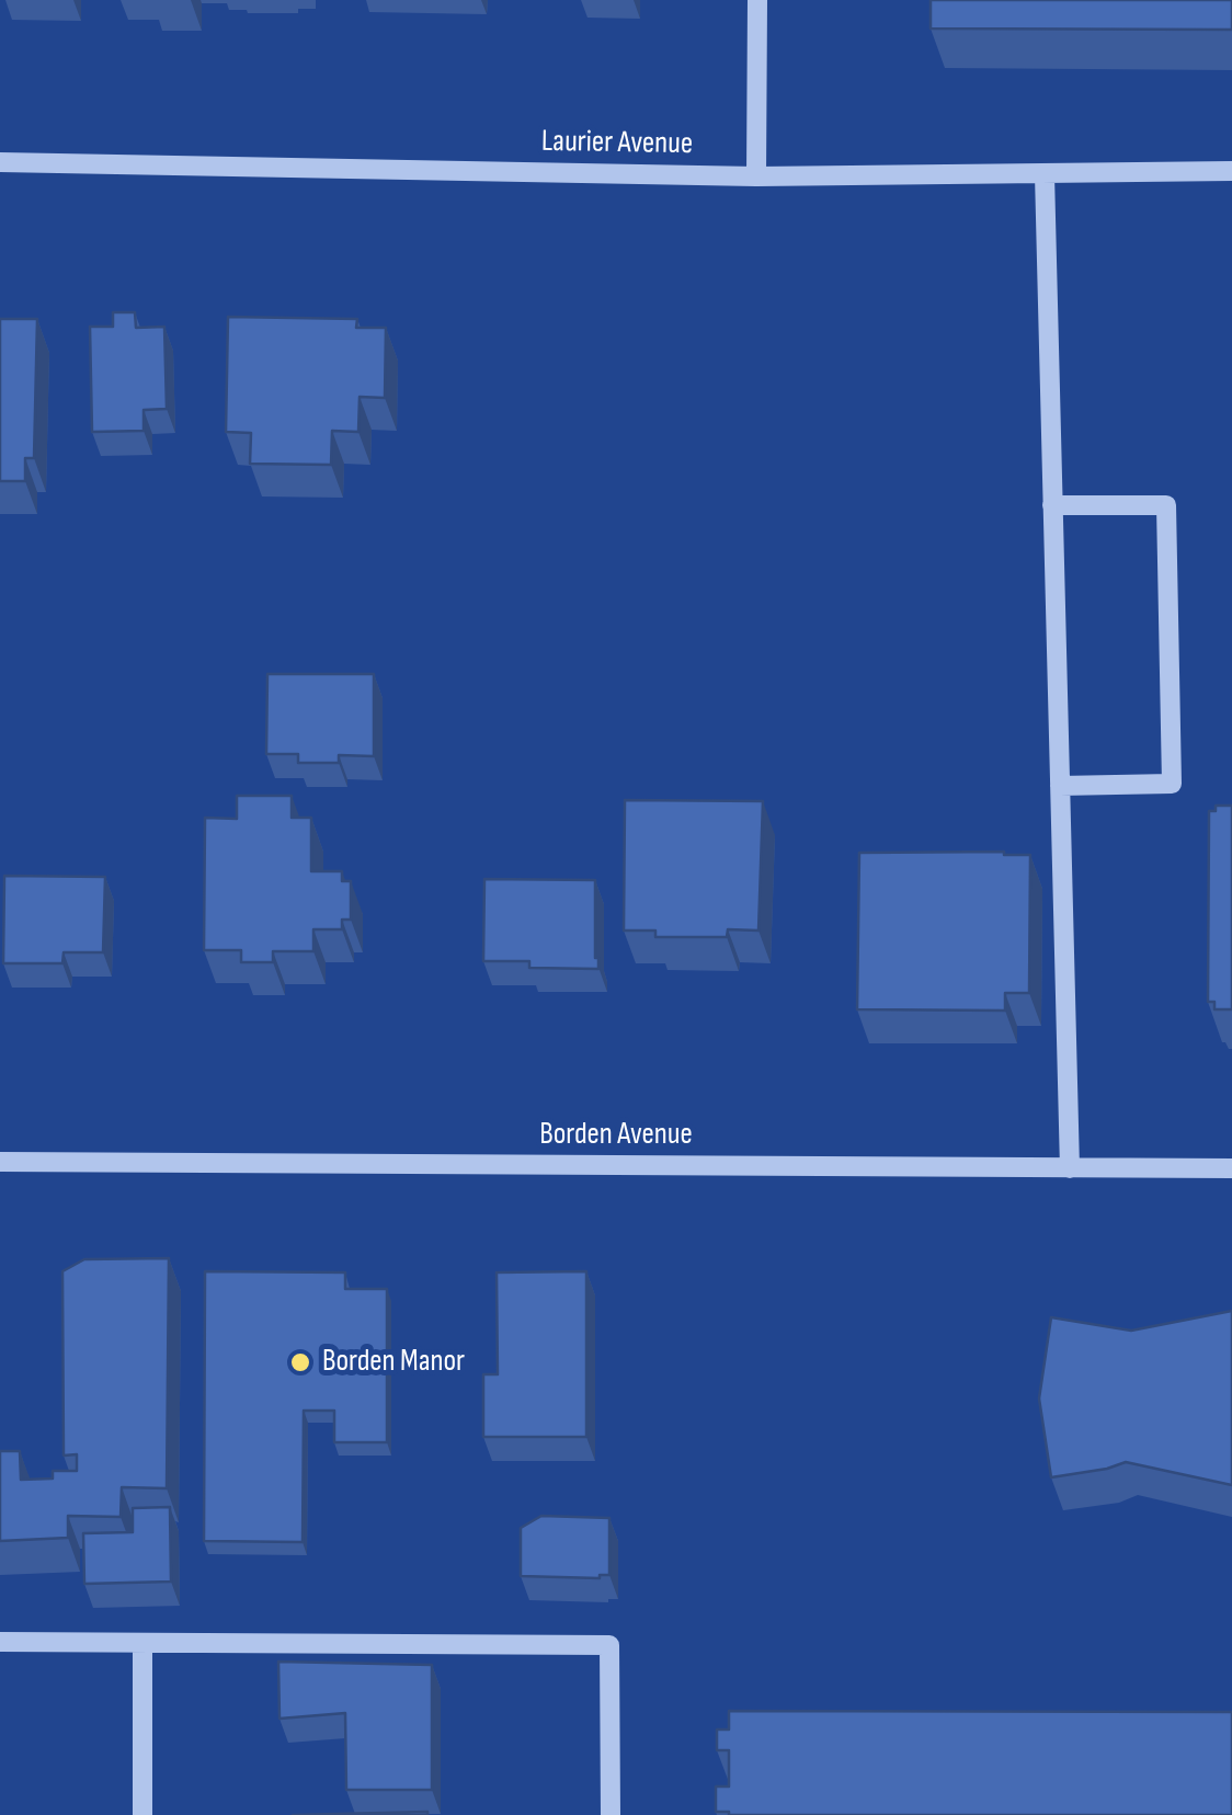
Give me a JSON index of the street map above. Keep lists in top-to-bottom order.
{
  "streets": {
    "street": ["Laurier Avenue", "Borden Avenue"]
  },
  "places": ["Borden Manor"]
}
